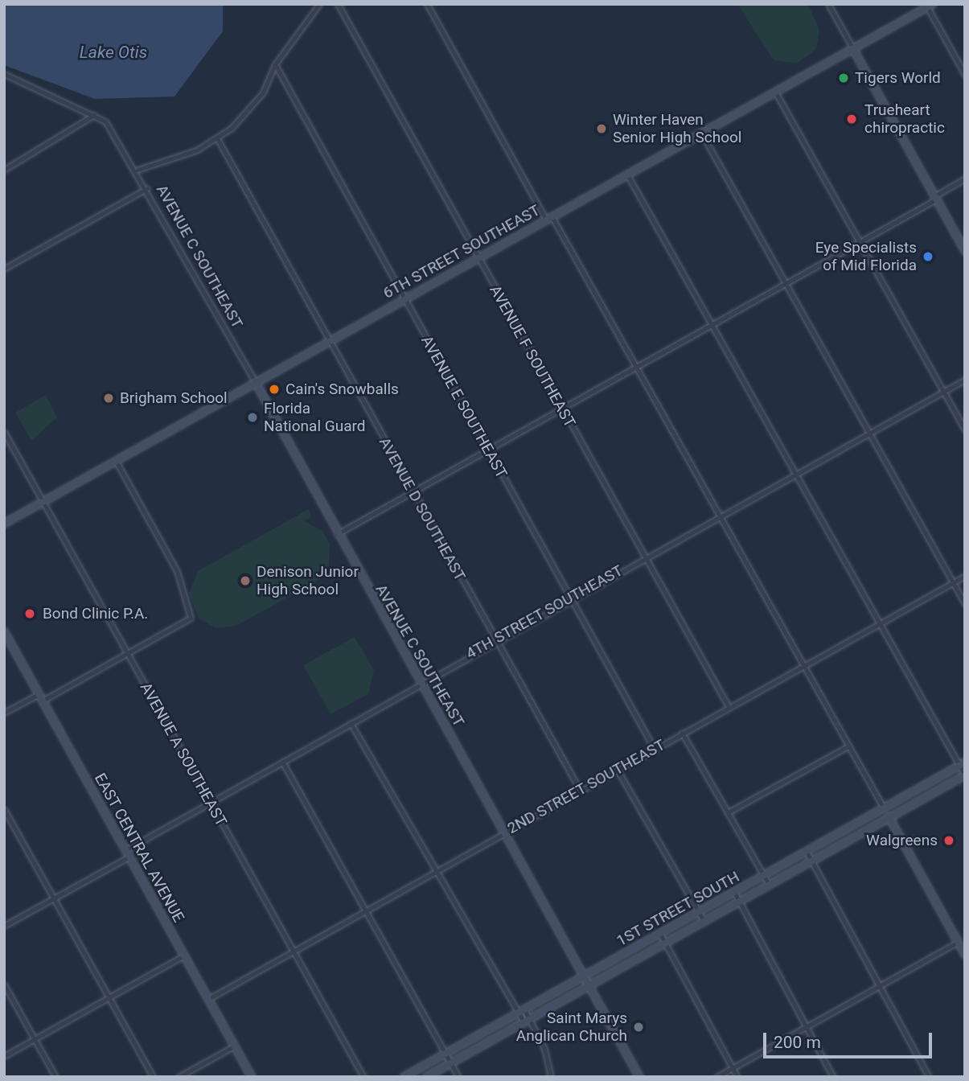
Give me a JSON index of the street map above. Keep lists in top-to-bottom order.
{
  "streets": {
    "street": [
      "6TH STREET SOUTHEAST",
      "AVENUE C SOUTHEAST",
      "AVENUE F SOUTHEAST",
      "AVENUE E SOUTHEAST",
      "AVENUE D SOUTHEAST",
      "4TH STREET SOUTHEAST",
      "AVENUE A SOUTHEAST",
      "2ND STREET SOUTHEAST",
      "EAST CENTRAL AVENUE",
      "1ST STREET SOUTH"
    ]
  },
  "crossings": [
    ["6TH STREET SOUTHEAST", "AVENUE C SOUTHEAST"],
    ["6TH STREET SOUTHEAST", "AVENUE F SOUTHEAST"],
    ["6TH STREET SOUTHEAST", "AVENUE E SOUTHEAST"],
    ["6TH STREET SOUTHEAST", "AVENUE D SOUTHEAST"],
    ["6TH STREET SOUTHEAST", "AVENUE A SOUTHEAST"],
    ["AVENUE C SOUTHEAST", "4TH STREET SOUTHEAST"],
    ["AVENUE C SOUTHEAST", "2ND STREET SOUTHEAST"],
    ["AVENUE C SOUTHEAST", "1ST STREET SOUTH"],
    ["AVENUE F SOUTHEAST", "4TH STREET SOUTHEAST"],
    ["AVENUE F SOUTHEAST", "2ND STREET SOUTHEAST"],
    ["AVENUE E SOUTHEAST", "4TH STREET SOUTHEAST"],
    ["AVENUE E SOUTHEAST", "2ND STREET SOUTHEAST"],
    ["AVENUE D SOUTHEAST", "4TH STREET SOUTHEAST"],
    ["AVENUE D SOUTHEAST", "2ND STREET SOUTHEAST"],
    ["4TH STREET SOUTHEAST", "AVENUE A SOUTHEAST"],
    ["4TH STREET SOUTHEAST", "EAST CENTRAL AVENUE"],
    ["AVENUE A SOUTHEAST", "2ND STREET SOUTHEAST"],
    ["2ND STREET SOUTHEAST", "EAST CENTRAL AVENUE"]
  ],
  "water": ["Lake Otis"],
  "places": [
    "Tigers World",
    "Trueheart chiropractic",
    "Winter Haven Senior High School",
    "Eye Specialists of Mid Florida",
    "Cain's Snowballs",
    "Brigham School",
    "Florida National Guard",
    "Denison Junior High School",
    "Bond Clinic P.A.",
    "Walgreens",
    "Saint Marys Anglican Church"
  ],
  "scale_bar": "200 m"
}
